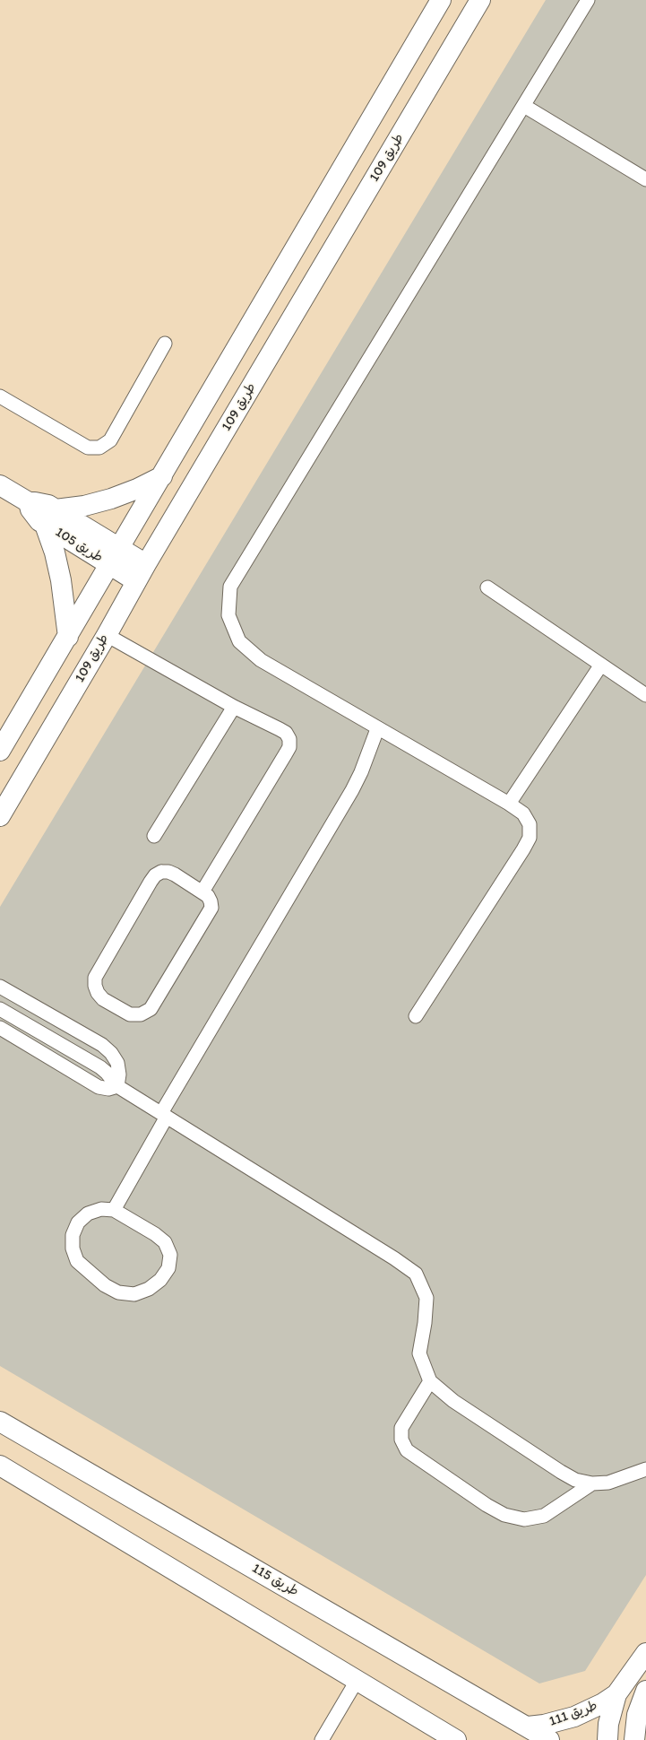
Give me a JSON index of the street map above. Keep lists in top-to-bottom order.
{
  "streets": {
    "street": [
      "طريق 109",
      "طريق 105",
      "طريق 115",
      "طريق 111"
    ]
  },
  "crossings": [
    ["طريق 109", "طريق 105"],
    ["طريق 115", "طريق 111"]
  ]
}
